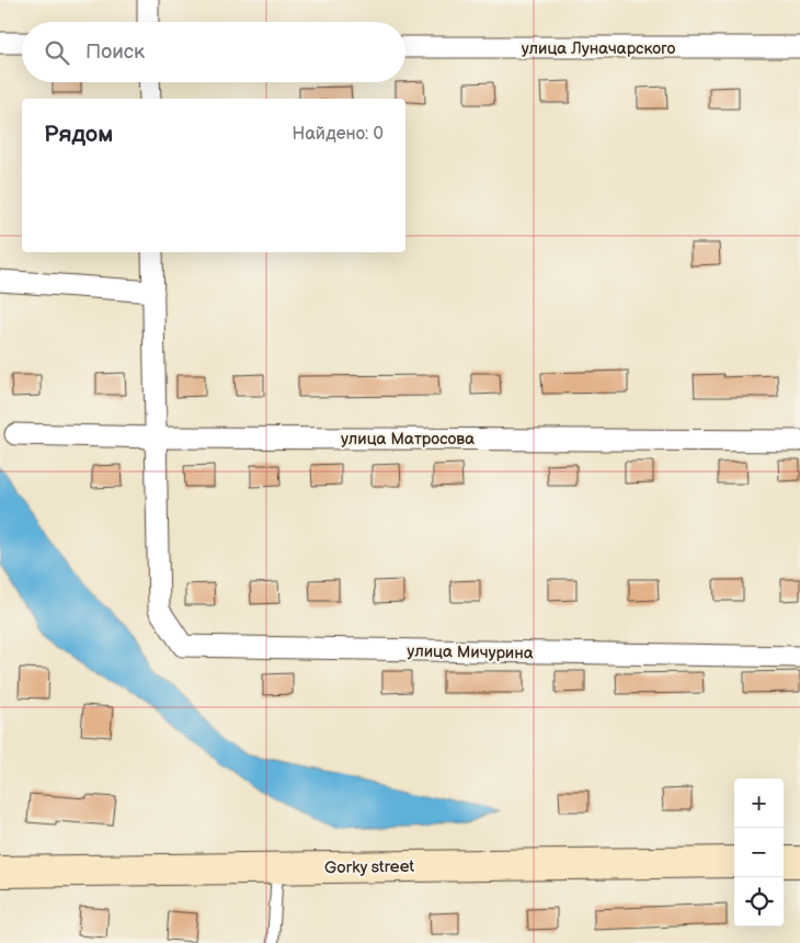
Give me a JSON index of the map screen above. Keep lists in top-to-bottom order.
{
  "streets": {
    "main road": ["Gorky street"],
    "street": ["улица Луначарского", "улица Матросова", "улица Мичурина"]
  },
  "crossings": [
    ["улица Матросова", "улица Мичурина"]
  ],
  "page": {
    "search": "Поиск",
    "heading": ["Рядом", "Найдено: 0"],
    "map_buttons": ["+", "−"]
  }
}
